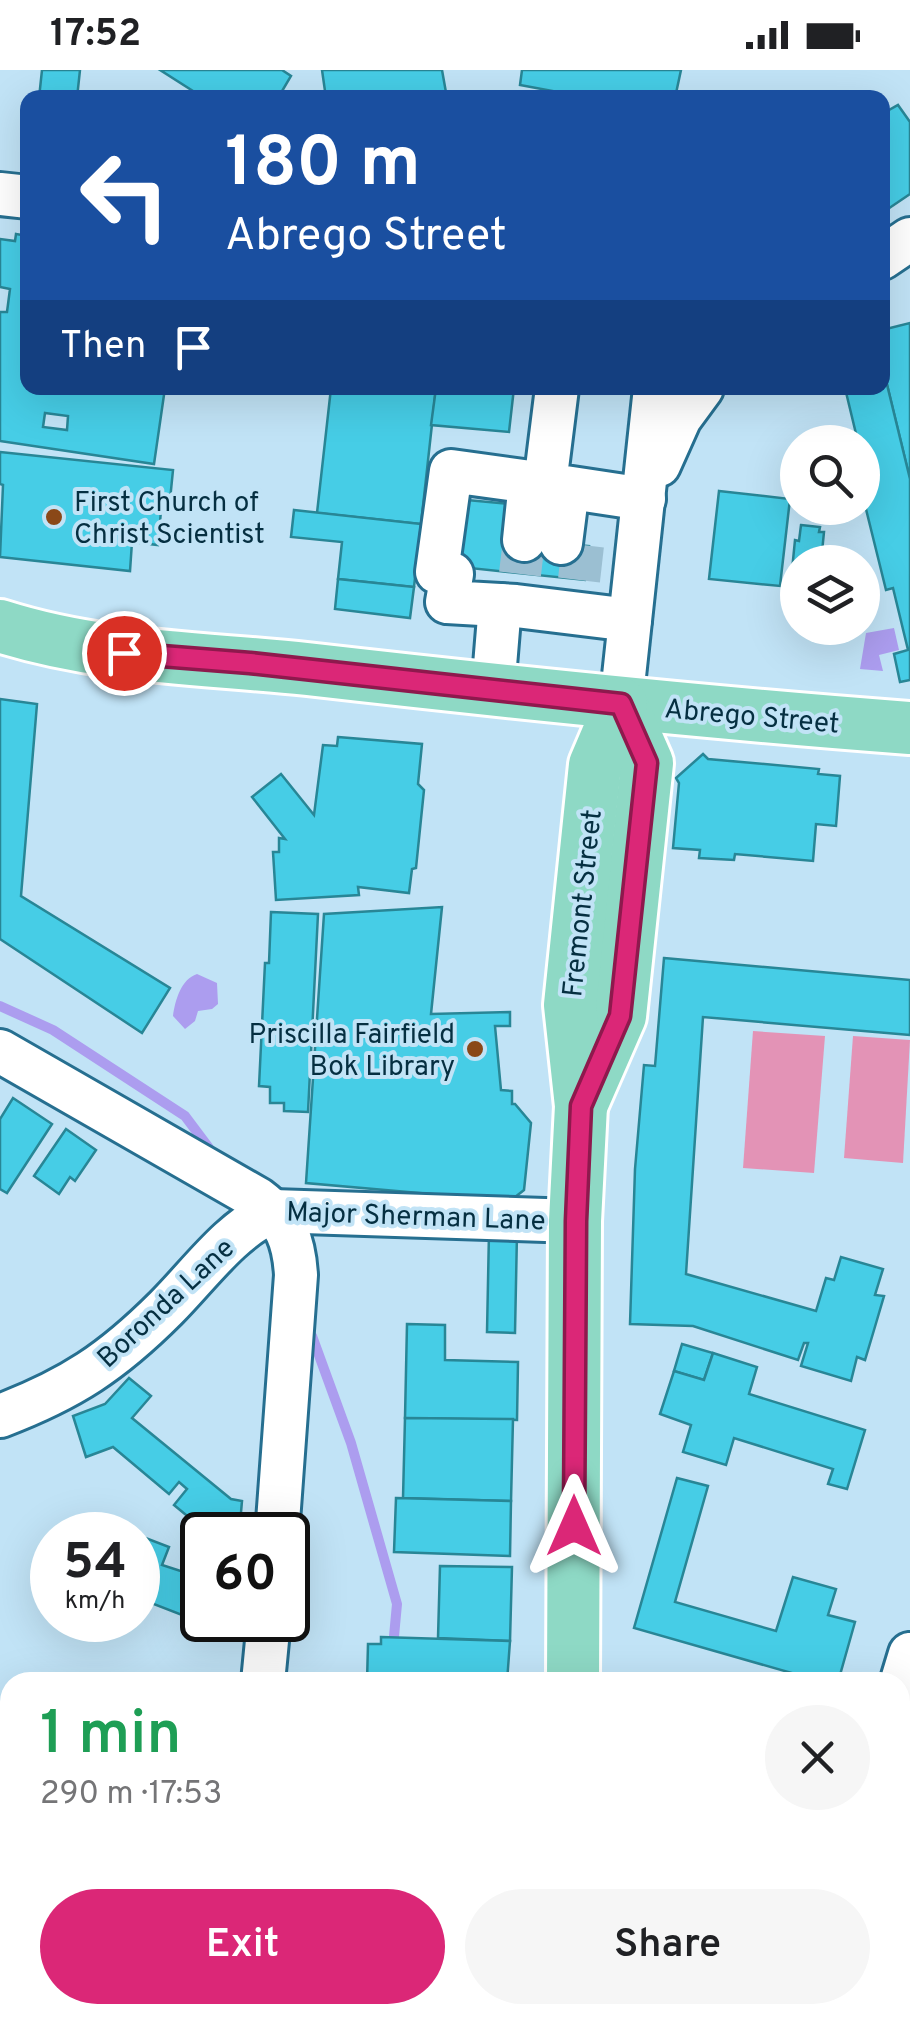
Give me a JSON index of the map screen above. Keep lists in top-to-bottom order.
{
  "streets": {
    "main road": ["Abrego Street", "Fremont Street"],
    "street": ["Major Sherman Lane", "Boronda Lane"]
  },
  "crossings": [
    ["Abrego Street", "Fremont Street"],
    ["Fremont Street", "Major Sherman Lane"],
    ["Major Sherman Lane", "Boronda Lane"]
  ],
  "places": ["First Church of Christ Scientist", "Priscilla Fairfield Bok Library"],
  "page": {
    "status": "17:52",
    "turn": ["180 m", "Abrego Street"],
    "then": "Then",
    "speed": "54 km/h",
    "limit": "60",
    "heading": ["1 min", "290 m · 17:53"],
    "buttons": ["Exit", "Share"]
  }
}
